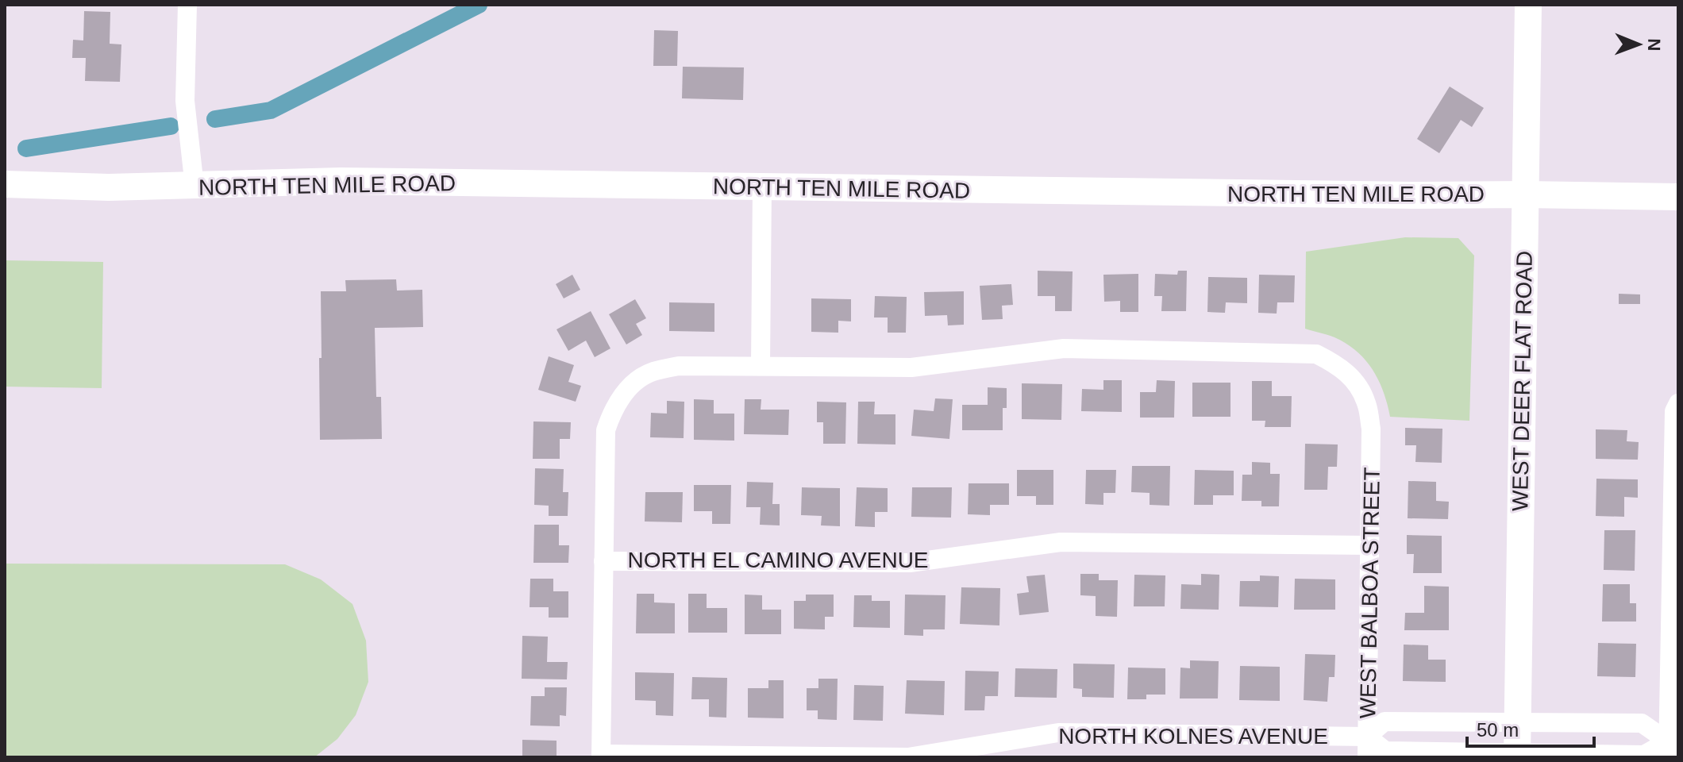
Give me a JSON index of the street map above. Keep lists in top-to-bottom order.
{
  "streets": {
    "main road": ["NORTH TEN MILE ROAD", "WEST DEER FLAT ROAD"],
    "street": ["NORTH EL CAMINO AVENUE", "WEST BALBOA STREET", "NORTH KOLNES AVENUE"]
  },
  "crossings": [
    ["NORTH TEN MILE ROAD", "WEST DEER FLAT ROAD"],
    ["WEST DEER FLAT ROAD", "NORTH KOLNES AVENUE"],
    ["NORTH EL CAMINO AVENUE", "WEST BALBOA STREET"],
    ["WEST BALBOA STREET", "NORTH KOLNES AVENUE"]
  ],
  "scale_bar": "50 m",
  "north": "right"
}
